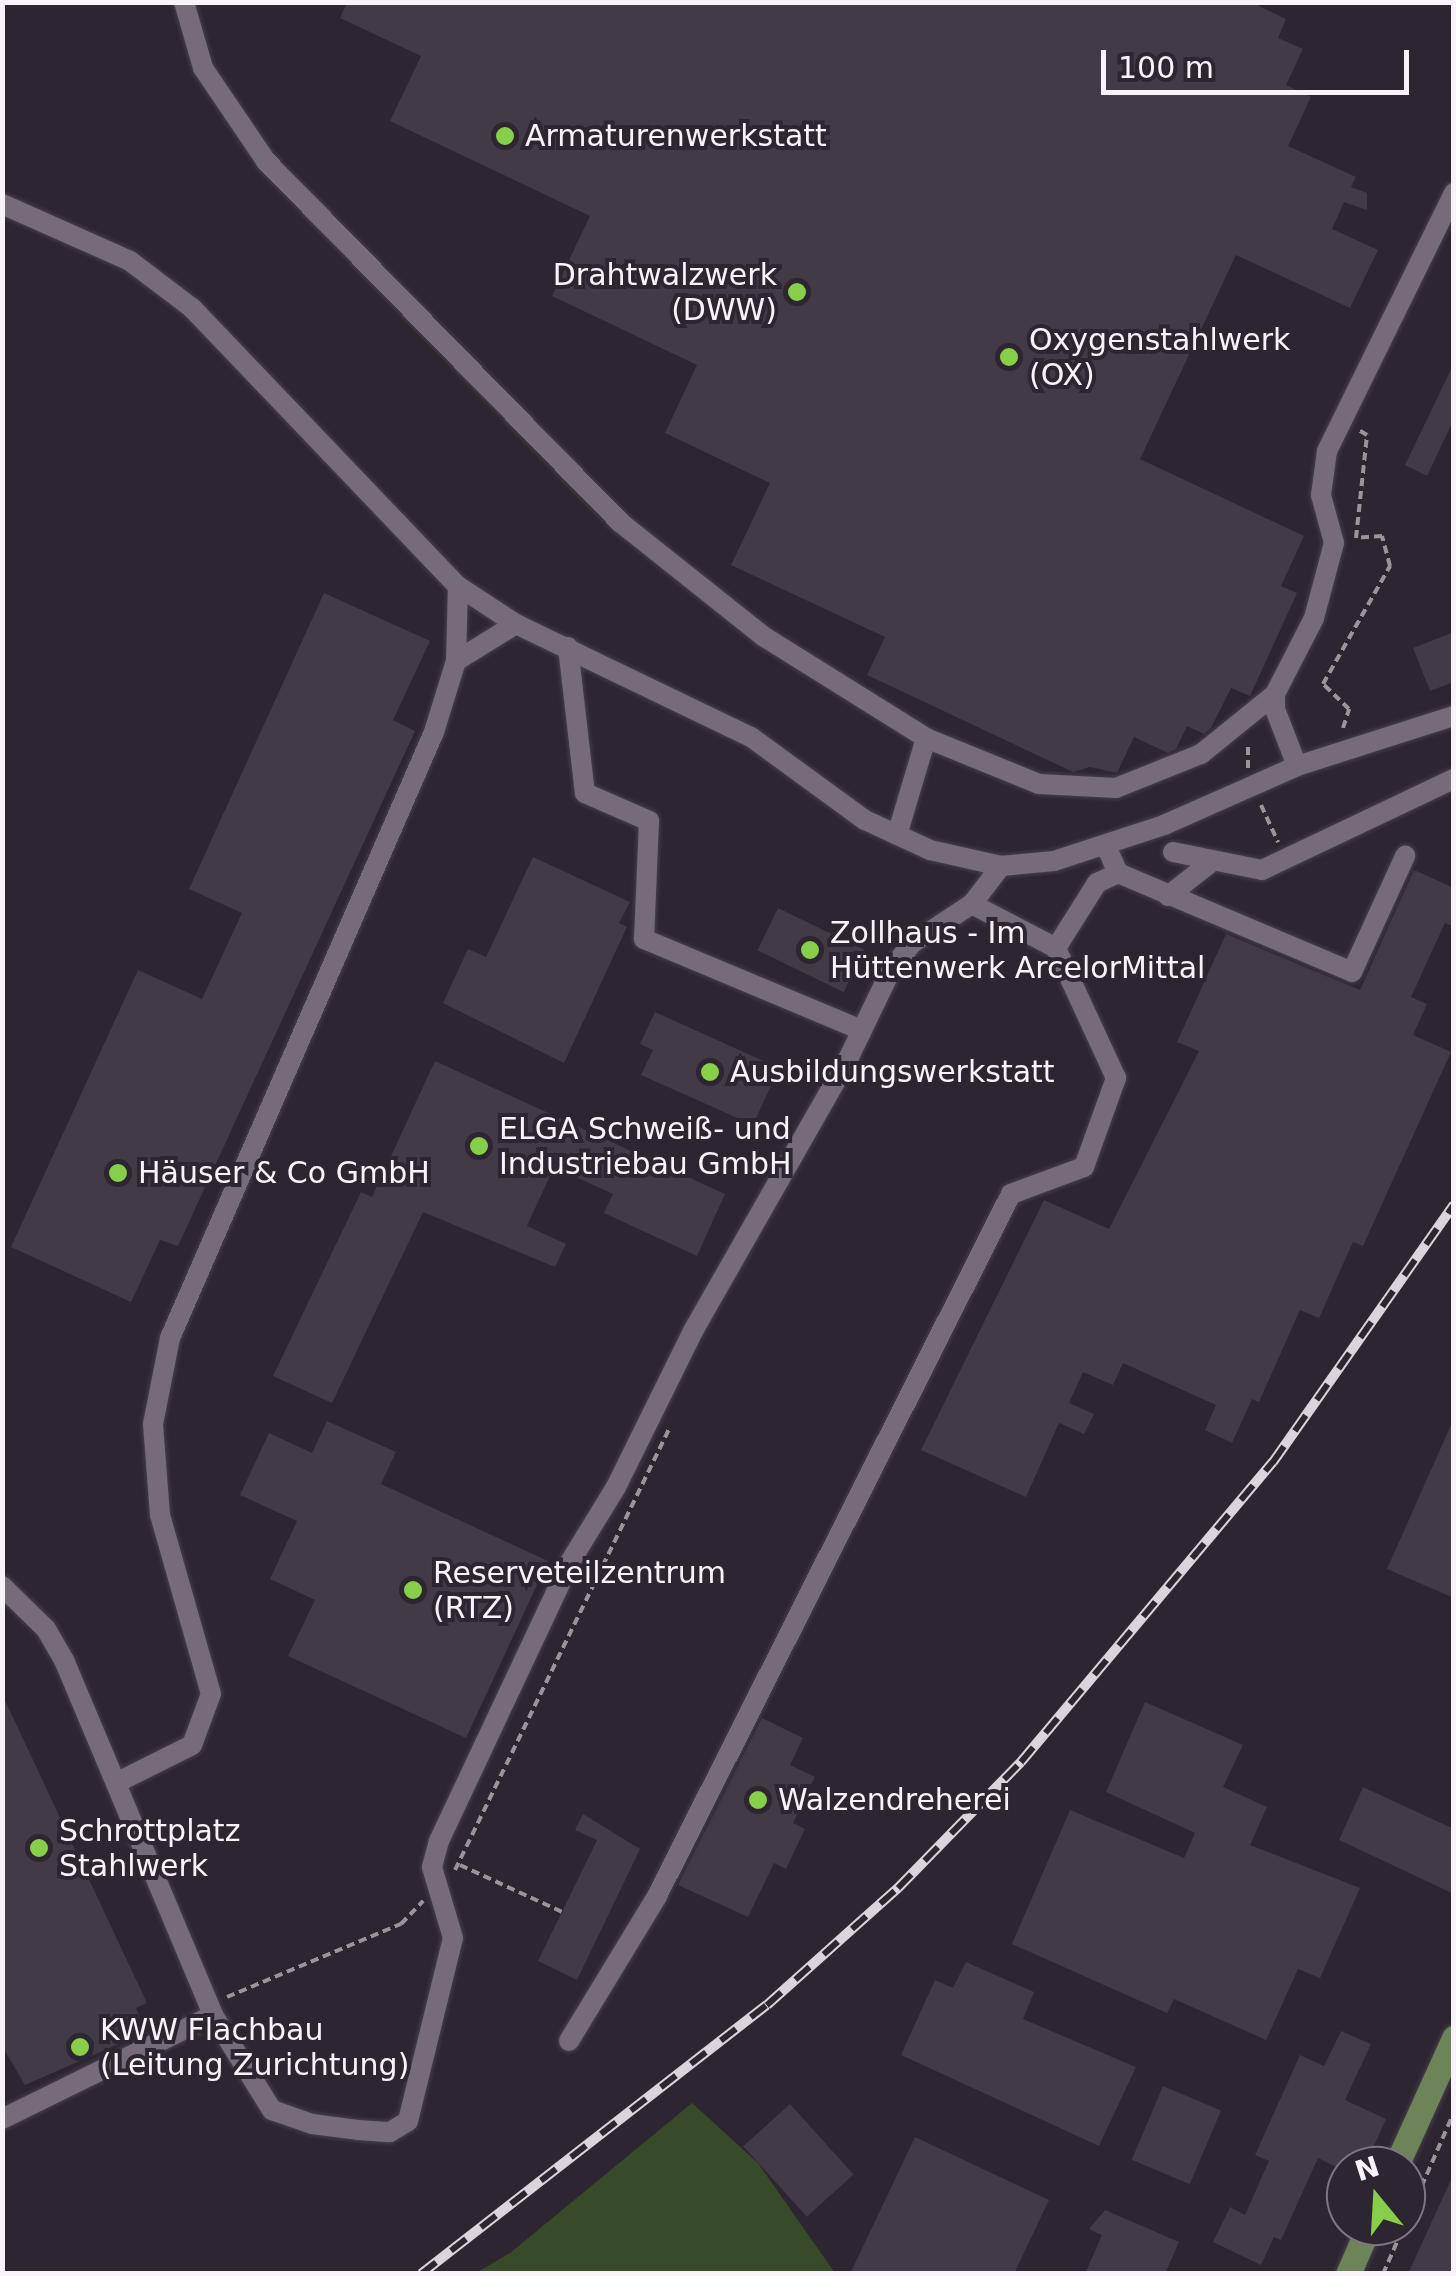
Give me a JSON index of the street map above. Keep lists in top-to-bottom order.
{
  "places": [
    "Armaturenwerkstatt",
    "Drahtwalzwerk (DWW)",
    "Oxygenstahlwerk (OX)",
    "Zollhaus - Im Hüttenwerk ArcelorMittal",
    "Ausbildungswerkstatt",
    "ELGA Schweiß- und Industriebau GmbH",
    "Häuser & Co GmbH",
    "Reserveteilzentrum (RTZ)",
    "Walzendreherei",
    "Schrottplatz Stahlwerk",
    "KWW Flachbau (Leitung Zurichtung)"
  ],
  "scale_bar": "100 m",
  "north": "top"
}
